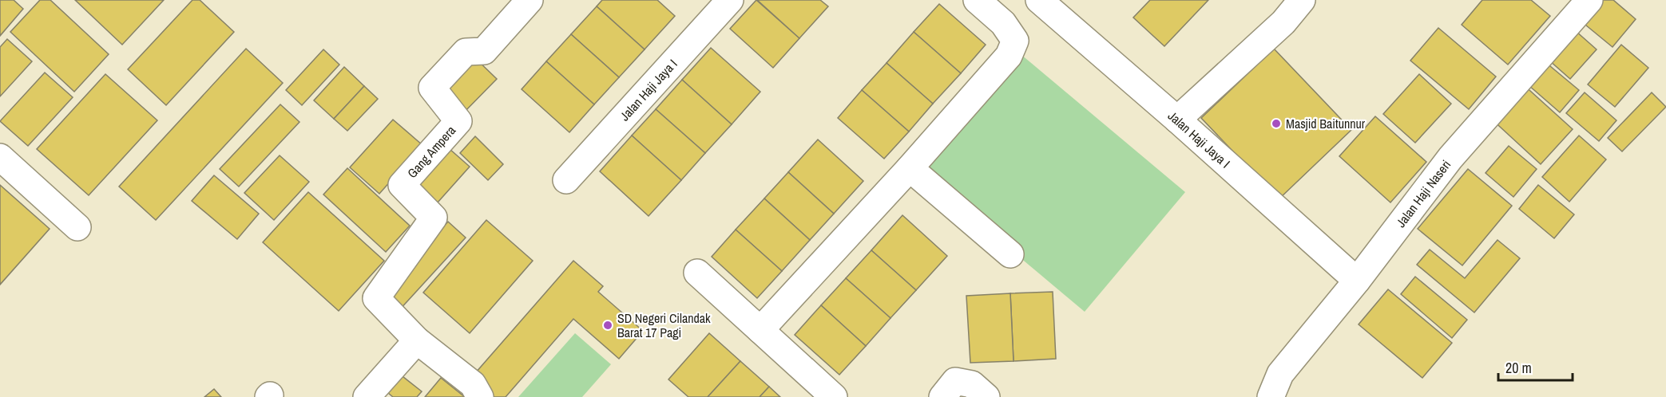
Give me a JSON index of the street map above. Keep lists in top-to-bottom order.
{
  "streets": {
    "street": ["Jalan Haji Jaya I", "Gang Ampera", "Jalan Haji Naseri"]
  },
  "crossings": [
    ["Jalan Haji Jaya I", "Jalan Haji Naseri"]
  ],
  "places": ["Masjid Baitunnur", "SD Negeri Cilandak Barat 17 Pagi"],
  "scale_bar": "20 m"
}
